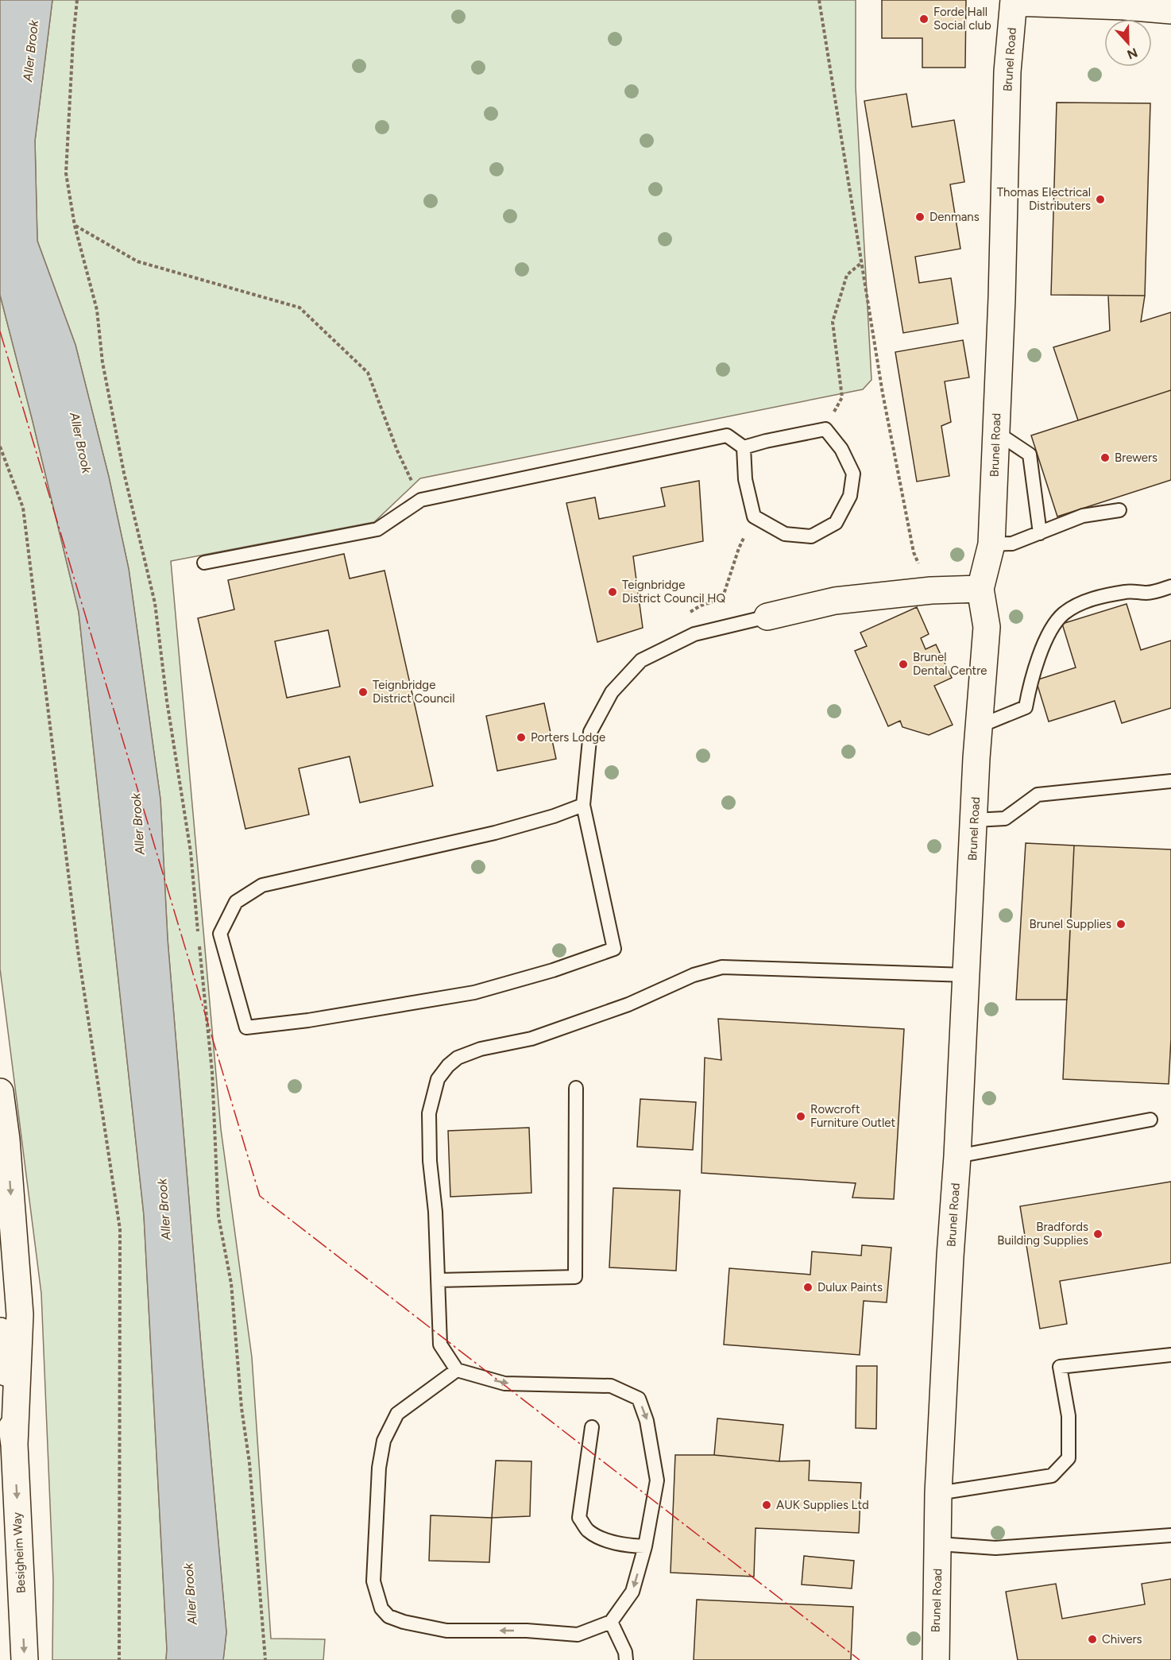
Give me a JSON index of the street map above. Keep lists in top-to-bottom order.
{
  "streets": {
    "main road": ["Brunel Road", "Besigheim Way"]
  },
  "one_way": ["Besigheim Way"],
  "water": ["Aller Brook"],
  "places": [
    "Forde Hall Social club",
    "Thomas Electrical Distributers",
    "Denmans",
    "Brewers",
    "Teignbridge District Council HQ",
    "Brunel Dental Centre",
    "Teignbridge District Council",
    "Porters Lodge",
    "Brunel Supplies",
    "Rowcroft Furniture Outlet",
    "Bradfords Building Supplies",
    "Dulux Paints",
    "AUK Supplies Ltd",
    "Chivers"
  ],
  "north": "bottom"
}
